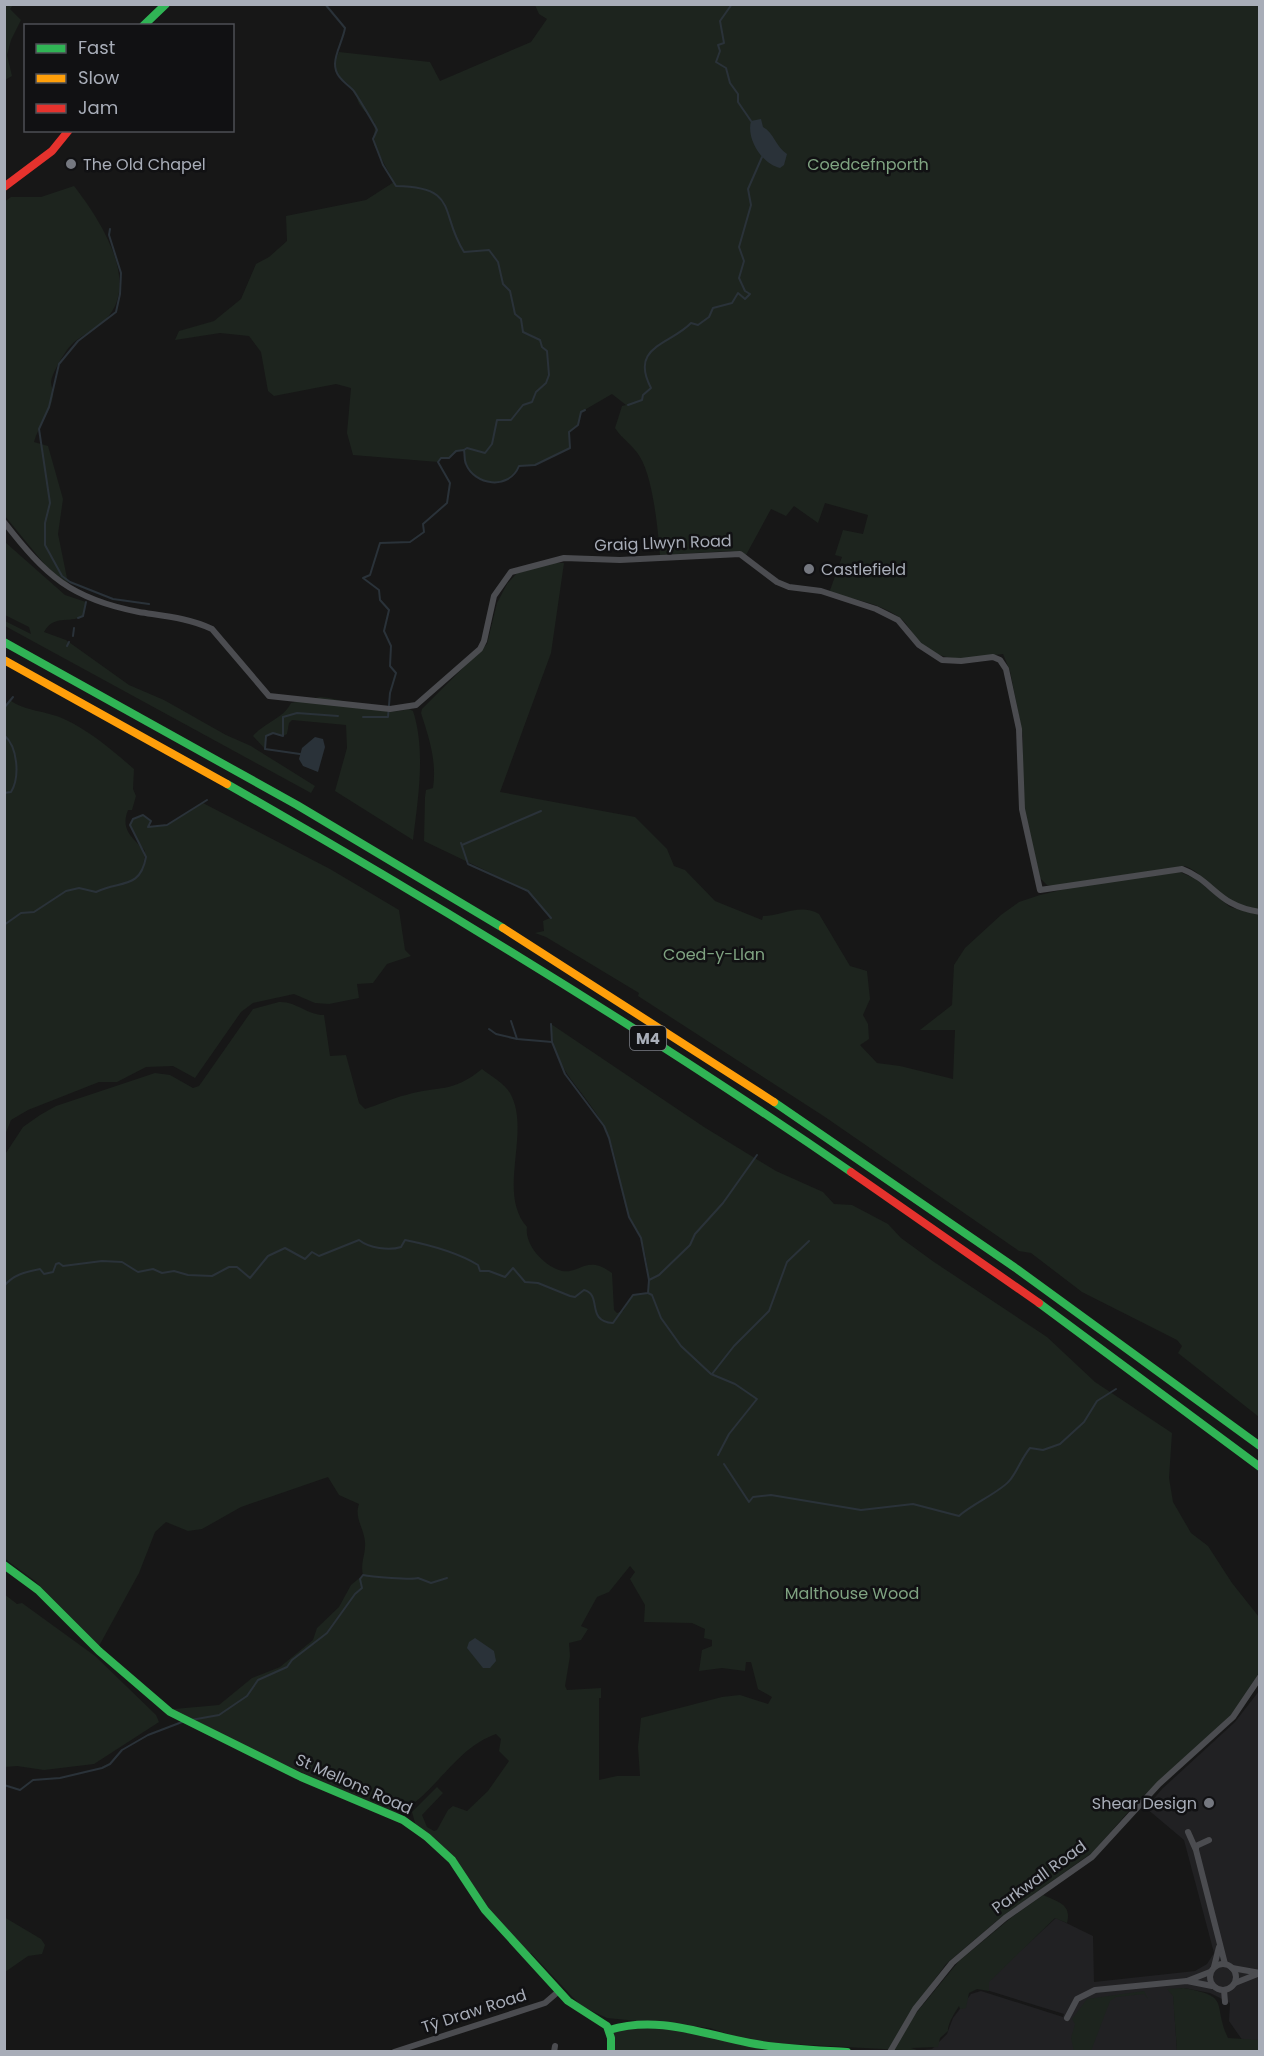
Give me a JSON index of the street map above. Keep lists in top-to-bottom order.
{
  "streets": {
    "main road": ["M4", "St Mellons Road"],
    "street": ["Graig Llwyn Road", "Parkwall Road", "Tŷ Draw Road"]
  },
  "crossings": [
    ["St Mellons Road", "Tŷ Draw Road"]
  ],
  "parks": ["Coedcefnporth", "Coed-y-Llan", "Malthouse Wood"],
  "places": ["The Old Chapel", "Castlefield", "Shear Design"],
  "legend": ["Fast", "Slow", "Jam"]
}
